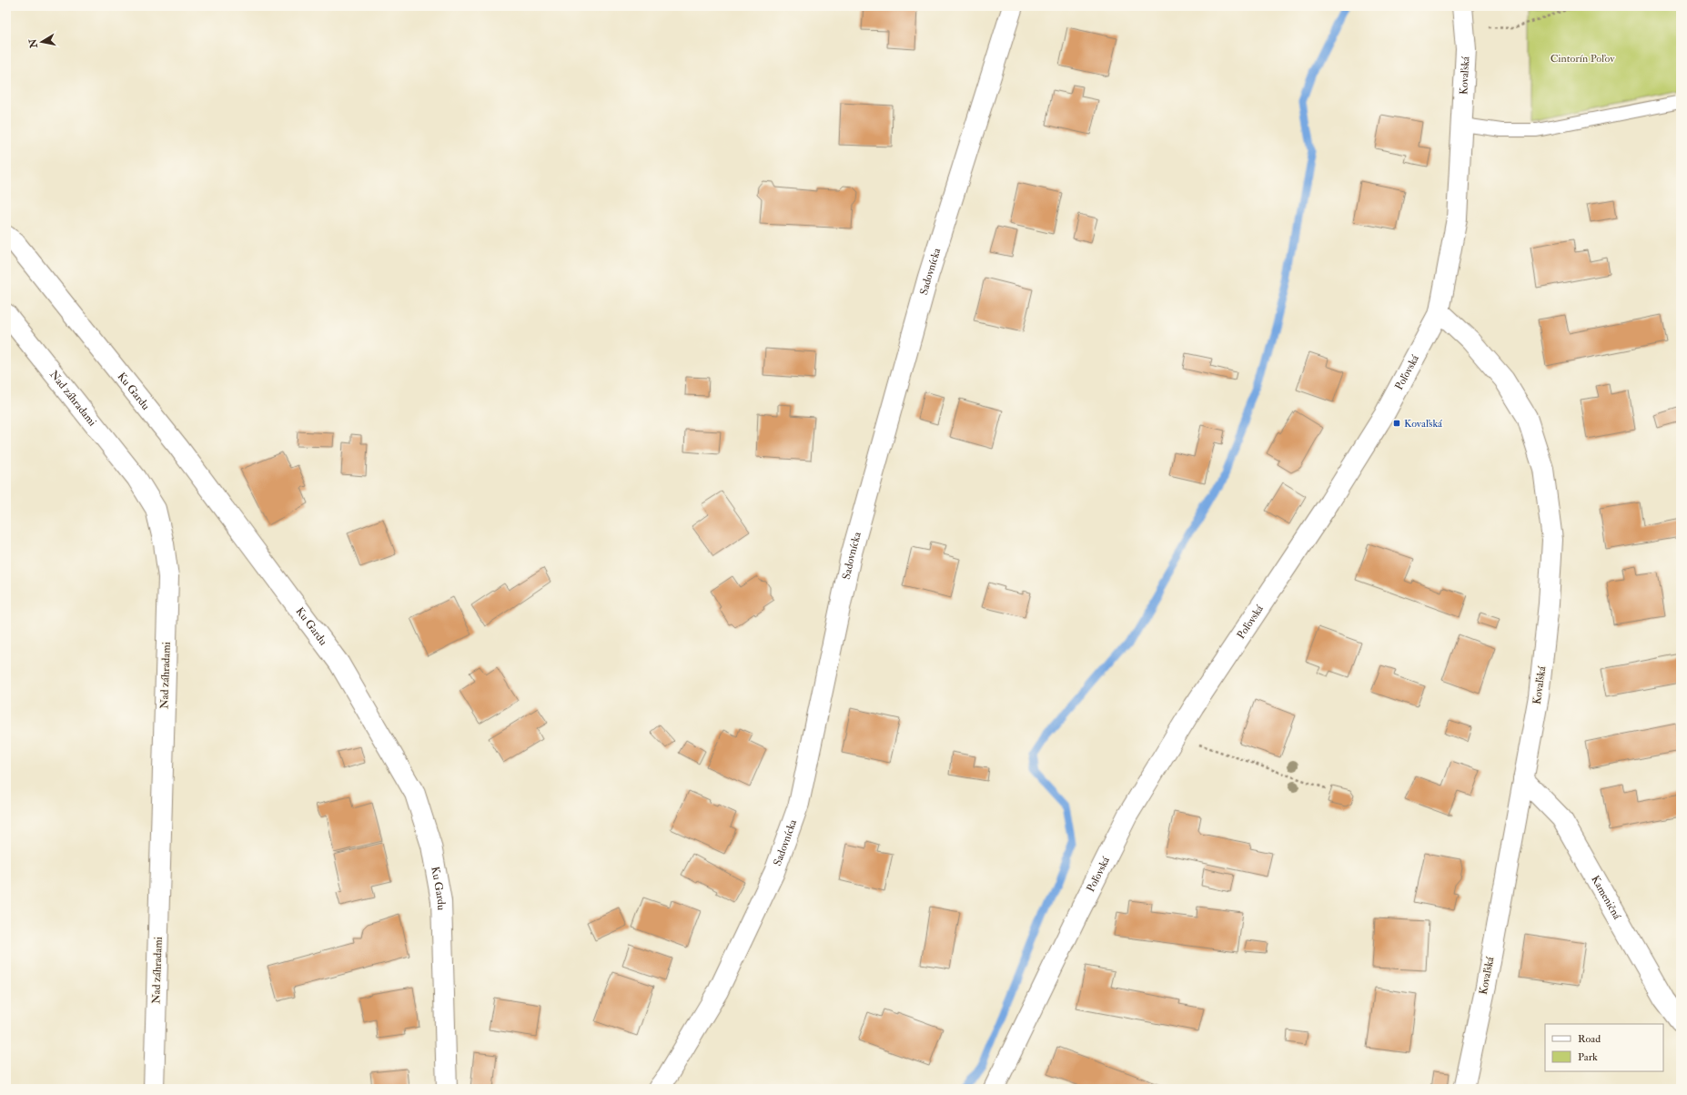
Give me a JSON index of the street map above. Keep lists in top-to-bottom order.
{
  "streets": {
    "street": [
      "Kovaľská",
      "Sadovnícka",
      "Poľovská",
      "Ku Gardu",
      "Nad záhradami",
      "Kameničná"
    ]
  },
  "crossings": [
    ["Kovaľská", "Poľovská"],
    ["Kovaľská", "Kameničná"]
  ],
  "parks": ["Cintorín Poľov"],
  "places": {
    "transit": ["Kovaľská"]
  },
  "legend": ["Road", "Park"],
  "north": "left"
}
